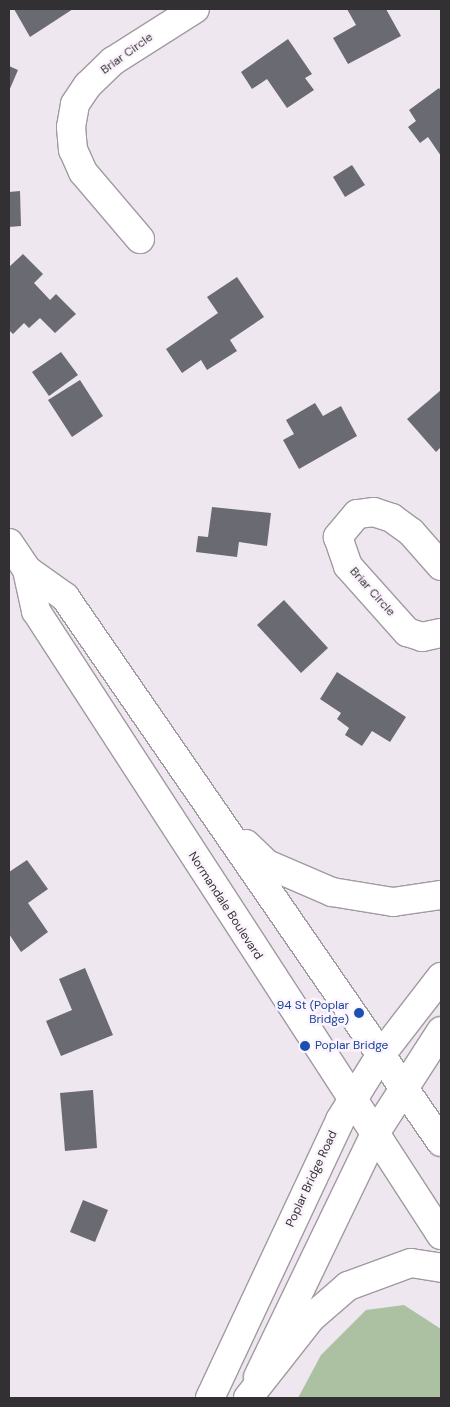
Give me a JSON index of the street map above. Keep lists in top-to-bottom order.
{
  "streets": {
    "main road": ["Briar Circle", "Normandale Boulevard", "Poplar Bridge Road"]
  },
  "crossings": [
    ["Normandale Boulevard", "Poplar Bridge Road"]
  ],
  "places": ["94 St (Poplar Bridge)", "Poplar Bridge"]
}
